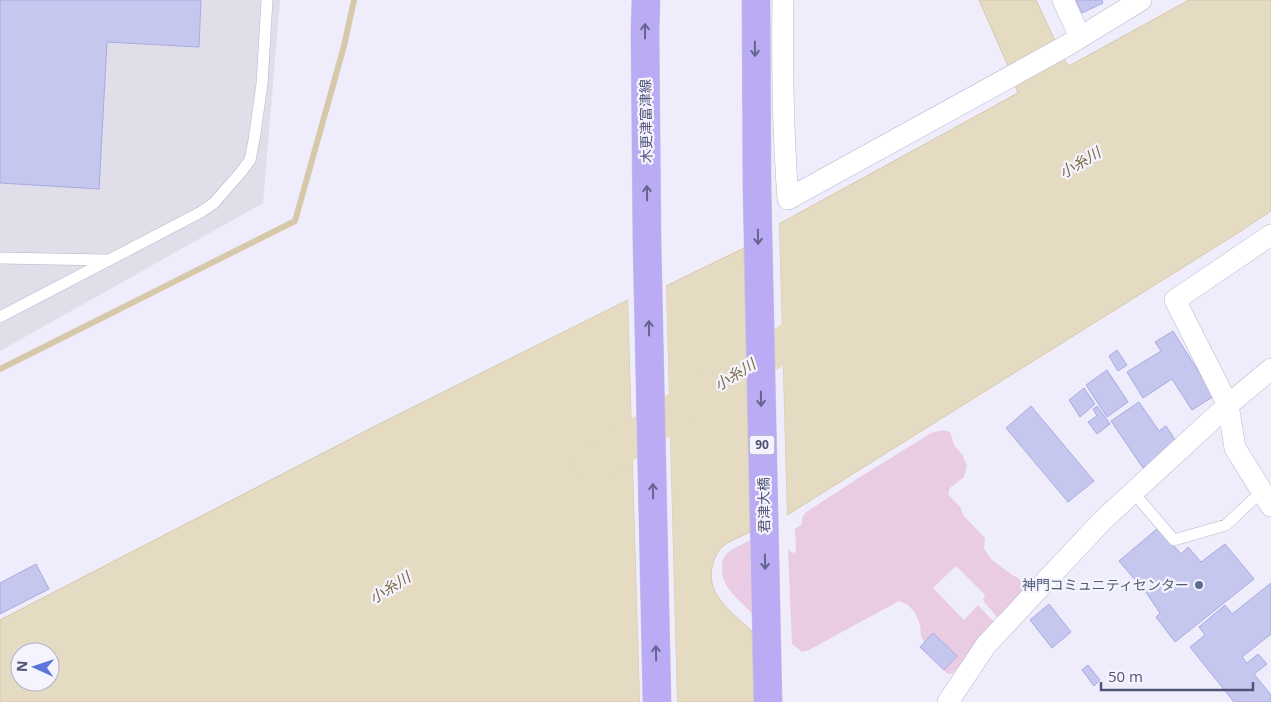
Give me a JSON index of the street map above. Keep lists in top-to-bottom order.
{
  "streets": {
    "main road": ["木更津富津線", "90", "君津大橋"]
  },
  "one_way": ["木更津富津線", "君津大橋"],
  "water": ["小糸川"],
  "places": ["神門コミュニティセンター"],
  "scale_bar": "50 m",
  "north": "left"
}
